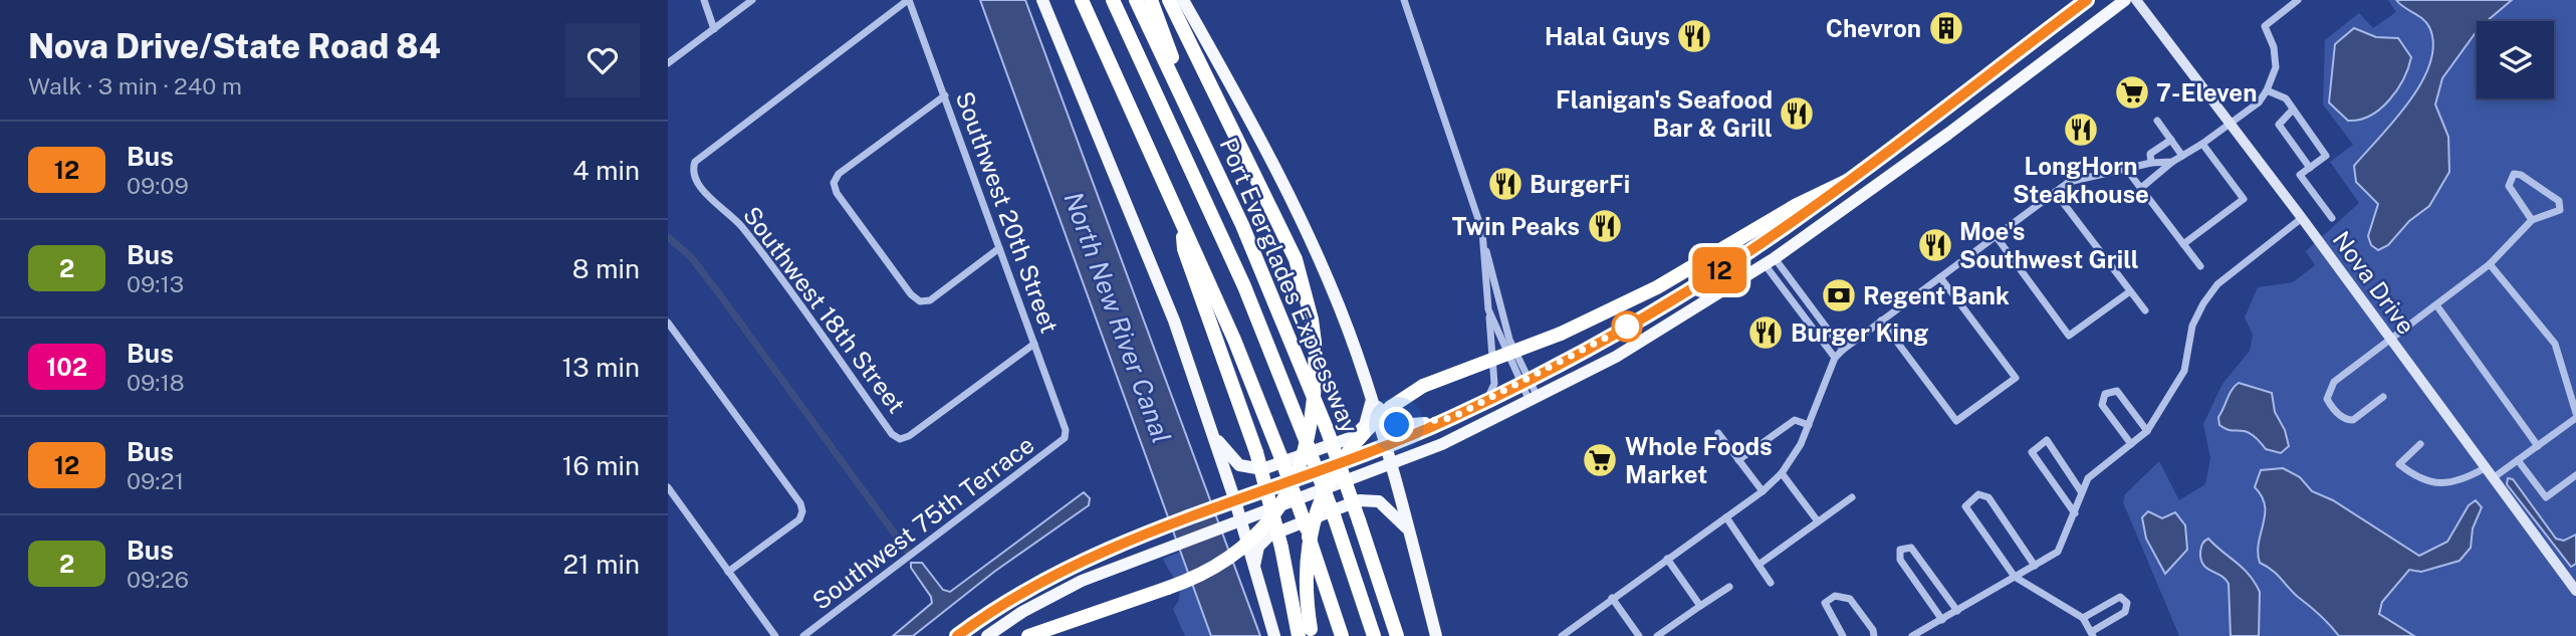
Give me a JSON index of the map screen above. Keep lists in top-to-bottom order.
{
  "streets": {
    "highway": ["Port Everglades Expressway"],
    "street": [
      "Southwest 20th Street",
      "Nova Drive",
      "Southwest 18th Street",
      "Southwest 75th Terrace"
    ]
  },
  "crossings": [
    ["Southwest 20th Street", "Southwest 18th Street"],
    ["Southwest 20th Street", "Southwest 75th Terrace"]
  ],
  "water": ["North New River Canal"],
  "places": {
    "building": ["Chevron"],
    "restaurant": [
      "Halal Guys",
      "Flanigan's Seafood Bar & Grill",
      "LongHorn Steakhouse",
      "BurgerFi",
      "Twin Peaks",
      "Moe's Southwest Grill",
      "Burger King"
    ],
    "supermarket": ["7-Eleven", "Whole Foods Market"],
    "bank": ["Regent Bank"]
  },
  "lines": ["bus line 12"],
  "page": {
    "heading": ["Nova Drive/State Road 84", "Walk · 3 min · 240 m"],
    "on_map": "12",
    "list": [
      {
        "mark": "12",
        "name": "Bus",
        "note": "09:09",
        "value": "4 min"
      },
      {
        "mark": "2",
        "name": "Bus",
        "note": "09:13",
        "value": "8 min"
      },
      {
        "mark": "102",
        "name": "Bus",
        "note": "09:18",
        "value": "13 min"
      },
      {
        "mark": "12",
        "name": "Bus",
        "note": "09:21",
        "value": "16 min"
      },
      {
        "mark": "2",
        "name": "Bus",
        "note": "09:26",
        "value": "21 min"
      }
    ]
  }
}
